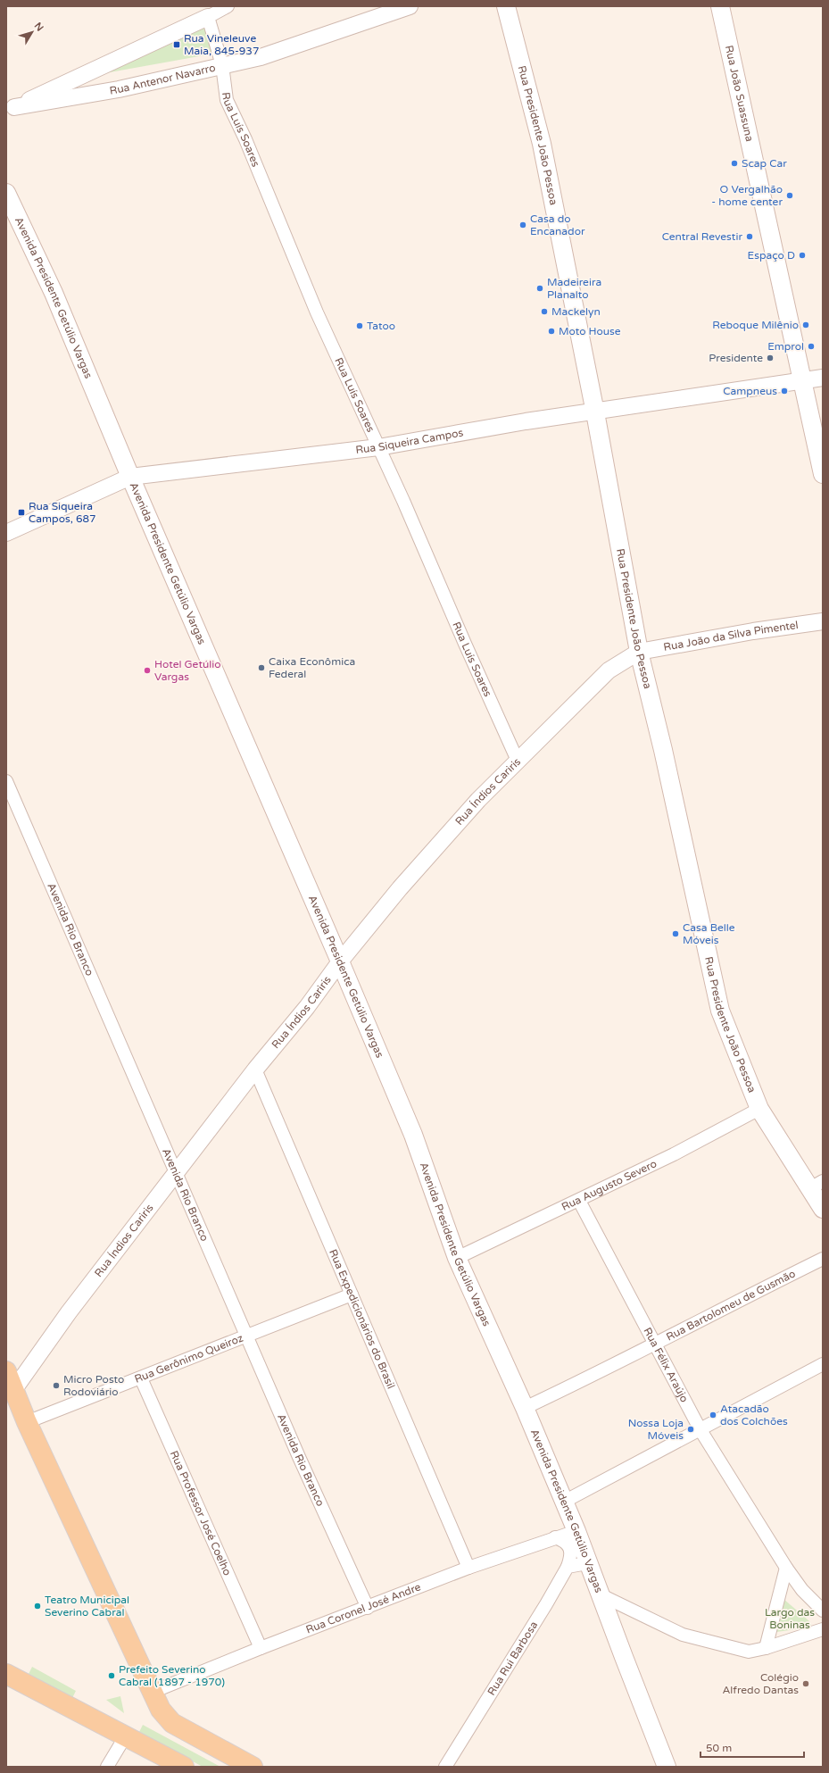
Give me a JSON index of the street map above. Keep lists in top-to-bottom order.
{
  "streets": {
    "main road": ["Rua João Suassuna", "Rua Presidente João Pessoa", "Avenida Presidente Getúlio Vargas"],
    "street": [
      "Rua Antenor Navarro",
      "Rua Luís Soares",
      "Rua Siqueira Campos",
      "Rua João da Silva Pimentel",
      "Rua Índios Cariris",
      "Avenida Rio Branco",
      "Rua Augusto Severo",
      "Rua Bartolomeu de Gusmão",
      "Rua Expedicionários do Brasil",
      "Rua Gerônimo Queiroz",
      "Rua Félix Araújo",
      "Rua Professor José Coelho",
      "Rua Coronel José Andre",
      "Rua Rui Barbosa"
    ]
  },
  "crossings": [
    ["Rua Antenor Navarro", "Rua Luís Soares"],
    ["Rua João Suassuna", "Rua Siqueira Campos"],
    ["Rua Luís Soares", "Rua Siqueira Campos"],
    ["Rua Luís Soares", "Rua Índios Cariris"],
    ["Rua Presidente João Pessoa", "Rua Siqueira Campos"],
    ["Rua Presidente João Pessoa", "Rua João da Silva Pimentel"],
    ["Rua Presidente João Pessoa", "Rua Índios Cariris"],
    ["Rua Presidente João Pessoa", "Rua Augusto Severo"],
    ["Avenida Presidente Getúlio Vargas", "Rua Siqueira Campos"],
    ["Avenida Presidente Getúlio Vargas", "Rua Índios Cariris"],
    ["Avenida Presidente Getúlio Vargas", "Rua Augusto Severo"],
    ["Avenida Presidente Getúlio Vargas", "Rua Bartolomeu de Gusmão"],
    ["Avenida Presidente Getúlio Vargas", "Rua Coronel José Andre"],
    ["Rua João da Silva Pimentel", "Rua Índios Cariris"],
    ["Rua Índios Cariris", "Avenida Rio Branco"],
    ["Rua Índios Cariris", "Rua Expedicionários do Brasil"],
    ["Avenida Rio Branco", "Rua Gerônimo Queiroz"],
    ["Avenida Rio Branco", "Rua Coronel José Andre"],
    ["Rua Augusto Severo", "Rua Félix Araújo"],
    ["Rua Bartolomeu de Gusmão", "Rua Félix Araújo"],
    ["Rua Expedicionários do Brasil", "Rua Gerônimo Queiroz"],
    ["Rua Expedicionários do Brasil", "Rua Coronel José Andre"],
    ["Rua Gerônimo Queiroz", "Rua Professor José Coelho"],
    ["Rua Professor José Coelho", "Rua Coronel José Andre"]
  ],
  "parks": ["Largo das Boninas"],
  "places": {
    "transit": ["Rua Vineleuve Maia, 845-937", "Rua Siqueira Campos, 687"],
    "other": [
      "Scap Car",
      "O Vergalhão - home center",
      "Casa do Encanador",
      "Central Revestir",
      "Espaço D",
      "Madeireira Planalto",
      "Mackelyn",
      "Reboque Milênio",
      "Tatoo",
      "Moto House",
      "Emprol",
      "Presidente",
      "Campneus",
      "Caixa Econômica Federal",
      "Hotel Getúlio Vargas",
      "Casa Belle Móveis",
      "Micro Posto Rodoviário",
      "Atacadão dos Colchões",
      "Nossa Loja Móveis",
      "Teatro Municipal Severino Cabral",
      "Prefeito Severino Cabral (1897 - 1970)",
      "Colégio Alfredo Dantas"
    ]
  },
  "scale_bar": "50 m",
  "north": "top right"
}
